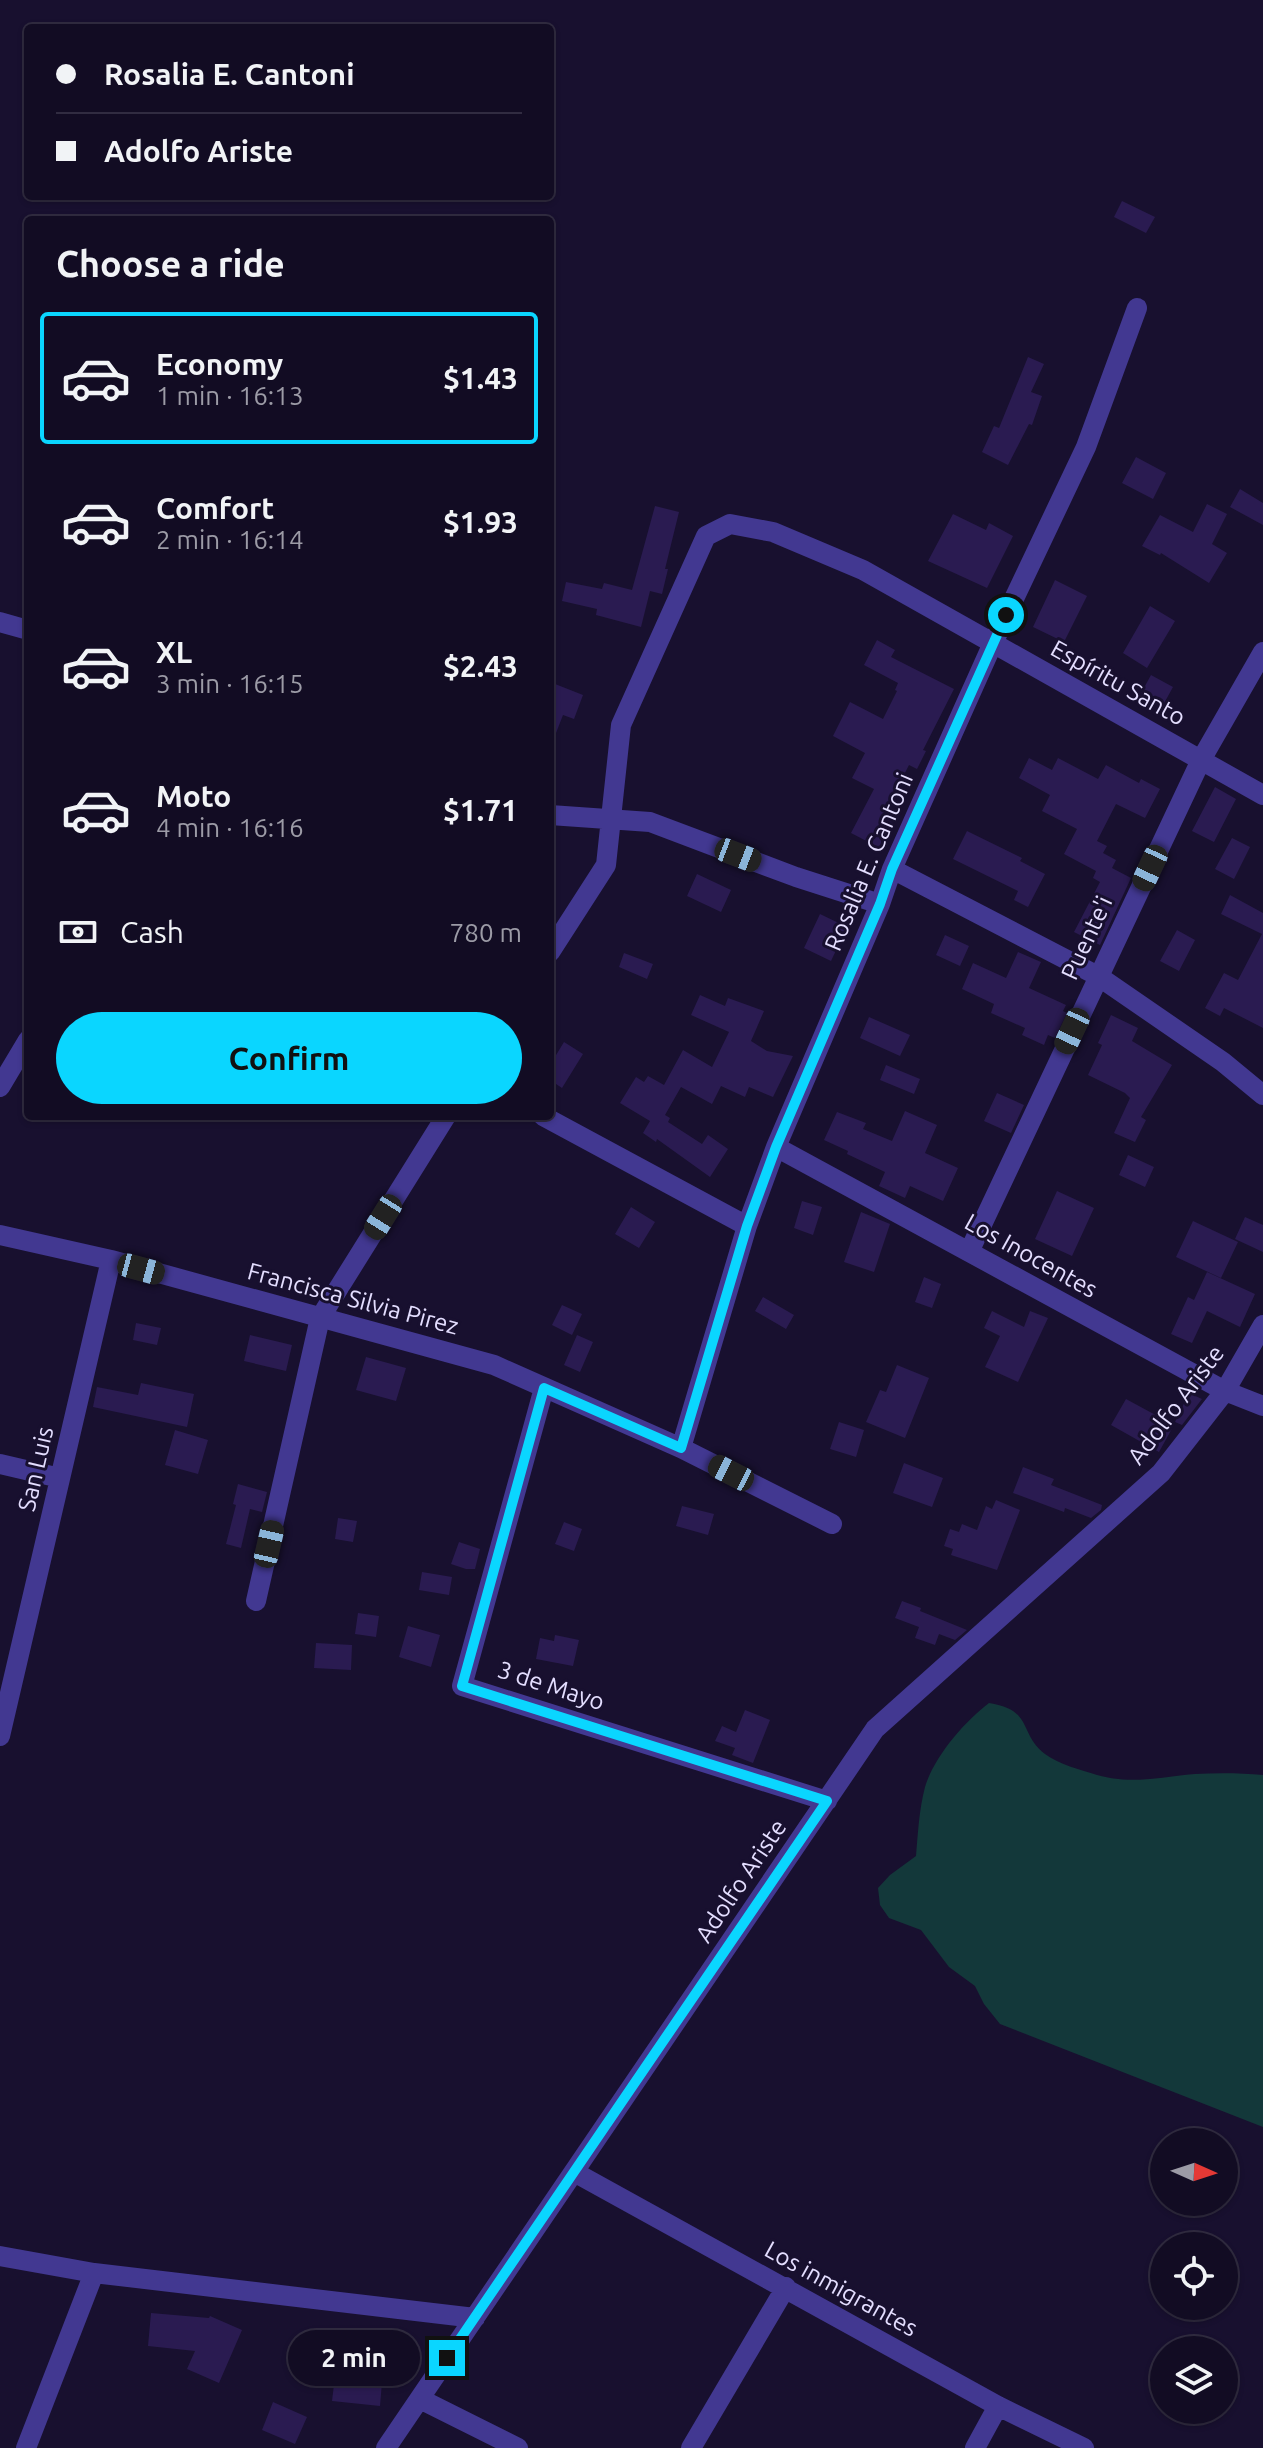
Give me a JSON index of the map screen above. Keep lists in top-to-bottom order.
{
  "streets": {
    "street": [
      "Espíritu Santo",
      "Rosalia E. Cantoni",
      "Puente'i",
      "Los Inocentes",
      "Francisca Silvia Pirez",
      "Adolfo Ariste",
      "San Luis",
      "3 de Mayo",
      "Los inmigrantes"
    ]
  },
  "crossings": [
    ["Espíritu Santo", "Rosalia E. Cantoni"],
    ["Espíritu Santo", "Puente'i"],
    ["Rosalia E. Cantoni", "Los Inocentes"],
    ["Rosalia E. Cantoni", "Francisca Silvia Pirez"],
    ["Puente'i", "Los Inocentes"],
    ["Los Inocentes", "Adolfo Ariste"],
    ["Francisca Silvia Pirez", "San Luis"],
    ["Francisca Silvia Pirez", "3 de Mayo"],
    ["Adolfo Ariste", "3 de Mayo"],
    ["Adolfo Ariste", "Los inmigrantes"]
  ],
  "north": "right",
  "page": {
    "banner": ["Rosalia E. Cantoni", "Adolfo Ariste"],
    "heading": "Choose a ride",
    "list": [
      {
        "name": "Economy",
        "note": "1 min · 16:13",
        "value": "$1.43"
      },
      {
        "name": "Comfort",
        "note": "2 min · 16:14",
        "value": "$1.93"
      },
      {
        "name": "XL",
        "note": "3 min · 16:15",
        "value": "$2.43"
      },
      {
        "name": "Moto",
        "note": "4 min · 16:16",
        "value": "$1.71"
      }
    ],
    "pay": ["Cash", "780 m"],
    "buttons": "Confirm",
    "bubble": "2 min"
  }
}
